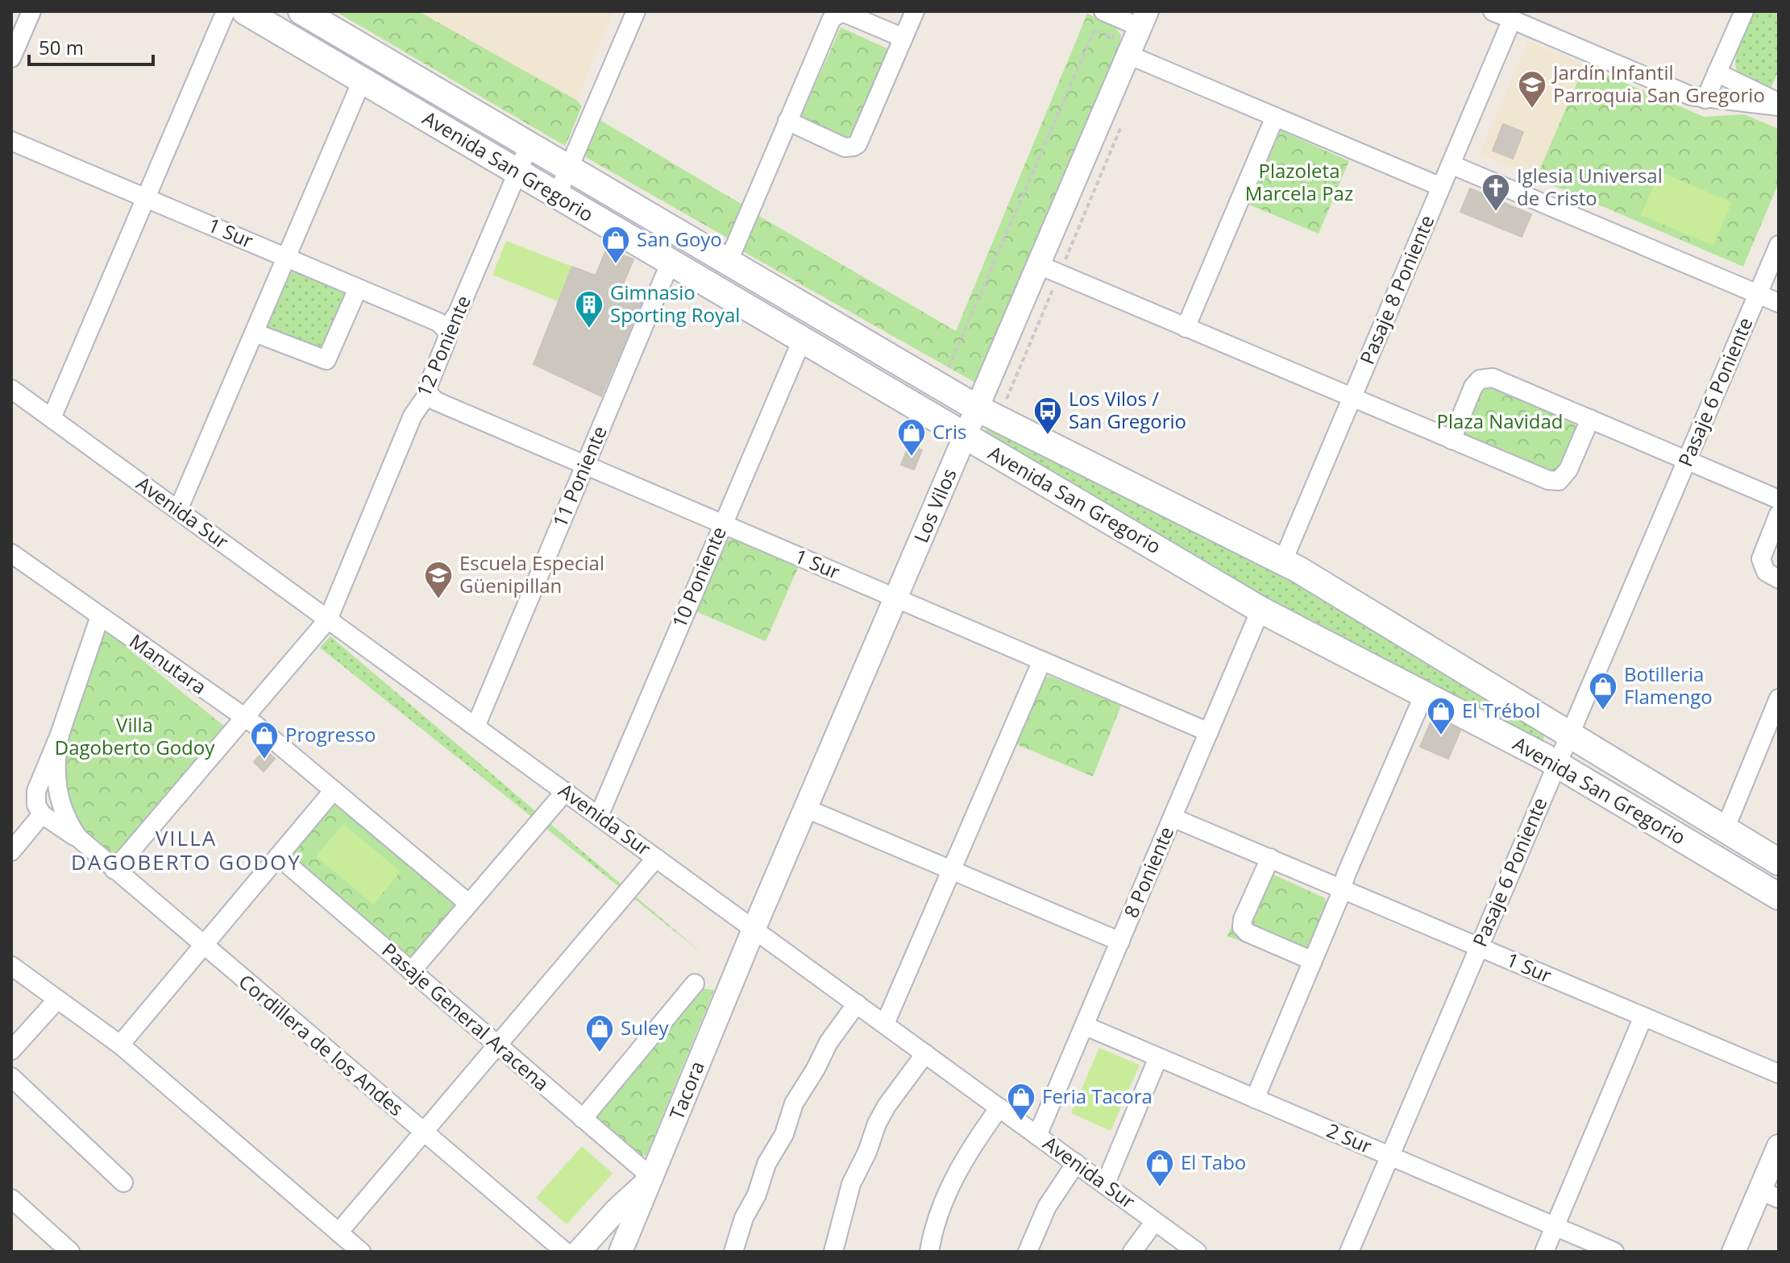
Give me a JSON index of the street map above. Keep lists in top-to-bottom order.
{
  "streets": {
    "main road": ["Avenida San Gregorio"],
    "street": [
      "1 Sur",
      "Pasaje 8 Poniente",
      "12 Poniente",
      "Pasaje 6 Poniente",
      "11 Poniente",
      "Los Vilos",
      "Avenida Sur",
      "10 Poniente",
      "Manutara",
      "8 Poniente",
      "Pasaje General Aracena",
      "Cordillera de los Andes",
      "Tacora",
      "2 Sur"
    ]
  },
  "crossings": [
    ["Avenida San Gregorio", "Pasaje 8 Poniente"],
    ["Avenida San Gregorio", "12 Poniente"],
    ["Avenida San Gregorio", "Pasaje 6 Poniente"],
    ["Avenida San Gregorio", "11 Poniente"],
    ["Avenida San Gregorio", "Los Vilos"],
    ["Avenida San Gregorio", "10 Poniente"],
    ["Avenida San Gregorio", "8 Poniente"],
    ["1 Sur", "12 Poniente"],
    ["1 Sur", "Pasaje 6 Poniente"],
    ["1 Sur", "11 Poniente"],
    ["1 Sur", "Los Vilos"],
    ["1 Sur", "10 Poniente"],
    ["1 Sur", "8 Poniente"],
    ["12 Poniente", "Avenida Sur"],
    ["12 Poniente", "Manutara"],
    ["12 Poniente", "Cordillera de los Andes"],
    ["Pasaje 6 Poniente", "2 Sur"],
    ["11 Poniente", "Avenida Sur"],
    ["Los Vilos", "Avenida Sur"],
    ["Los Vilos", "Tacora"],
    ["Avenida Sur", "10 Poniente"],
    ["Avenida Sur", "8 Poniente"],
    ["Avenida Sur", "Tacora"],
    ["8 Poniente", "2 Sur"],
    ["Pasaje General Aracena", "Tacora"]
  ],
  "districts": ["VILLA DAGOBERTO GODOY"],
  "parks": ["Plazoleta Marcela Paz", "Plaza Navidad", "Villa Dagoberto Godoy"],
  "places": {
    "school or university": ["Jardín Infantil Parroquia San Gregorio", "Escuela Especial Güenipillan"],
    "church": ["Iglesia Universal de Cristo"],
    "shop": [
      "San Goyo",
      "Cris",
      "Botilleria Flamengo",
      "El Trébol",
      "Progresso",
      "Suley",
      "Feria Tacora",
      "El Tabo"
    ],
    "building": ["Gimnasio Sporting Royal"],
    "bus stop": ["Los Vilos / San Gregorio"]
  },
  "scale_bar": "50 m"
}
